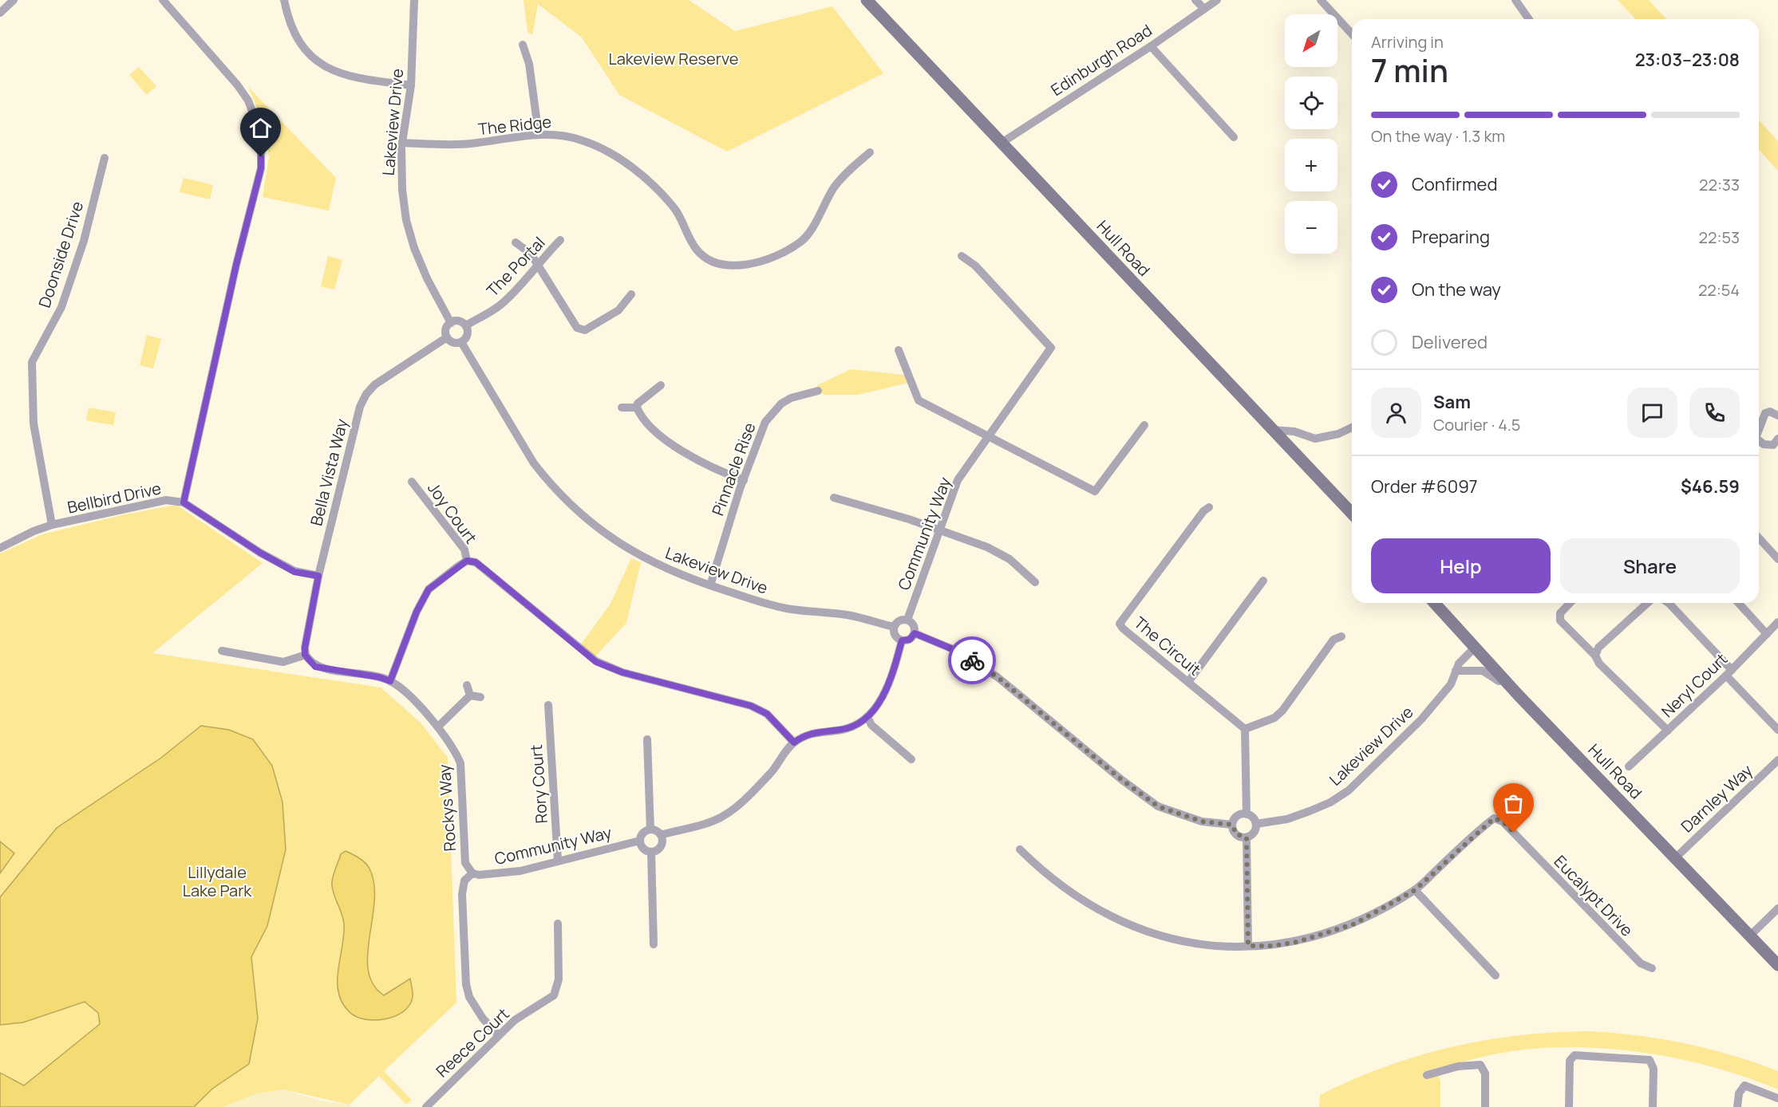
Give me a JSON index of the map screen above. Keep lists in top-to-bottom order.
{
  "streets": {
    "main road": ["Hull Road"],
    "street": [
      "Edinburgh Road",
      "Lakeview Drive",
      "The Ridge",
      "Doonside Drive",
      "The Portal",
      "Pinnacle Rise",
      "Bella Vista Way",
      "Bellbird Drive",
      "Joy Court",
      "Community Way",
      "The Circuit",
      "Neryl Court",
      "Rory Court",
      "Darnley Way",
      "Rockys Way",
      "Eucalypt Drive",
      "Reece Court"
    ]
  },
  "crossings": [
    ["Edinburgh Road", "Hull Road"],
    ["Lakeview Drive", "The Ridge"],
    ["Lakeview Drive", "Hull Road"],
    ["Lakeview Drive", "The Portal"],
    ["Lakeview Drive", "Pinnacle Rise"],
    ["Lakeview Drive", "Bella Vista Way"],
    ["Lakeview Drive", "Community Way"],
    ["Hull Road", "Darnley Way"],
    ["Doonside Drive", "Bellbird Drive"],
    ["The Portal", "Bella Vista Way"],
    ["Bella Vista Way", "Rockys Way"],
    ["Community Way", "Rory Court"],
    ["Community Way", "Rockys Way"]
  ],
  "parks": ["Lakeview Reserve", "Lillydale Lake Park"],
  "north": "bottom left",
  "page": {
    "map_buttons": ["+", "−"],
    "heading": ["7 min", "Arriving in", "23:03–23:08"],
    "panel": [
      "Sam",
      "Courier · 4.5",
      "Order #6097",
      "$46.59"
    ],
    "bar": "On the way · 1.3 km",
    "list": [
      ["Confirmed", "22:33"],
      ["Preparing", "22:53"],
      ["On the way", "22:54"],
      "Delivered"
    ],
    "buttons": ["Help", "Share"]
  }
}
